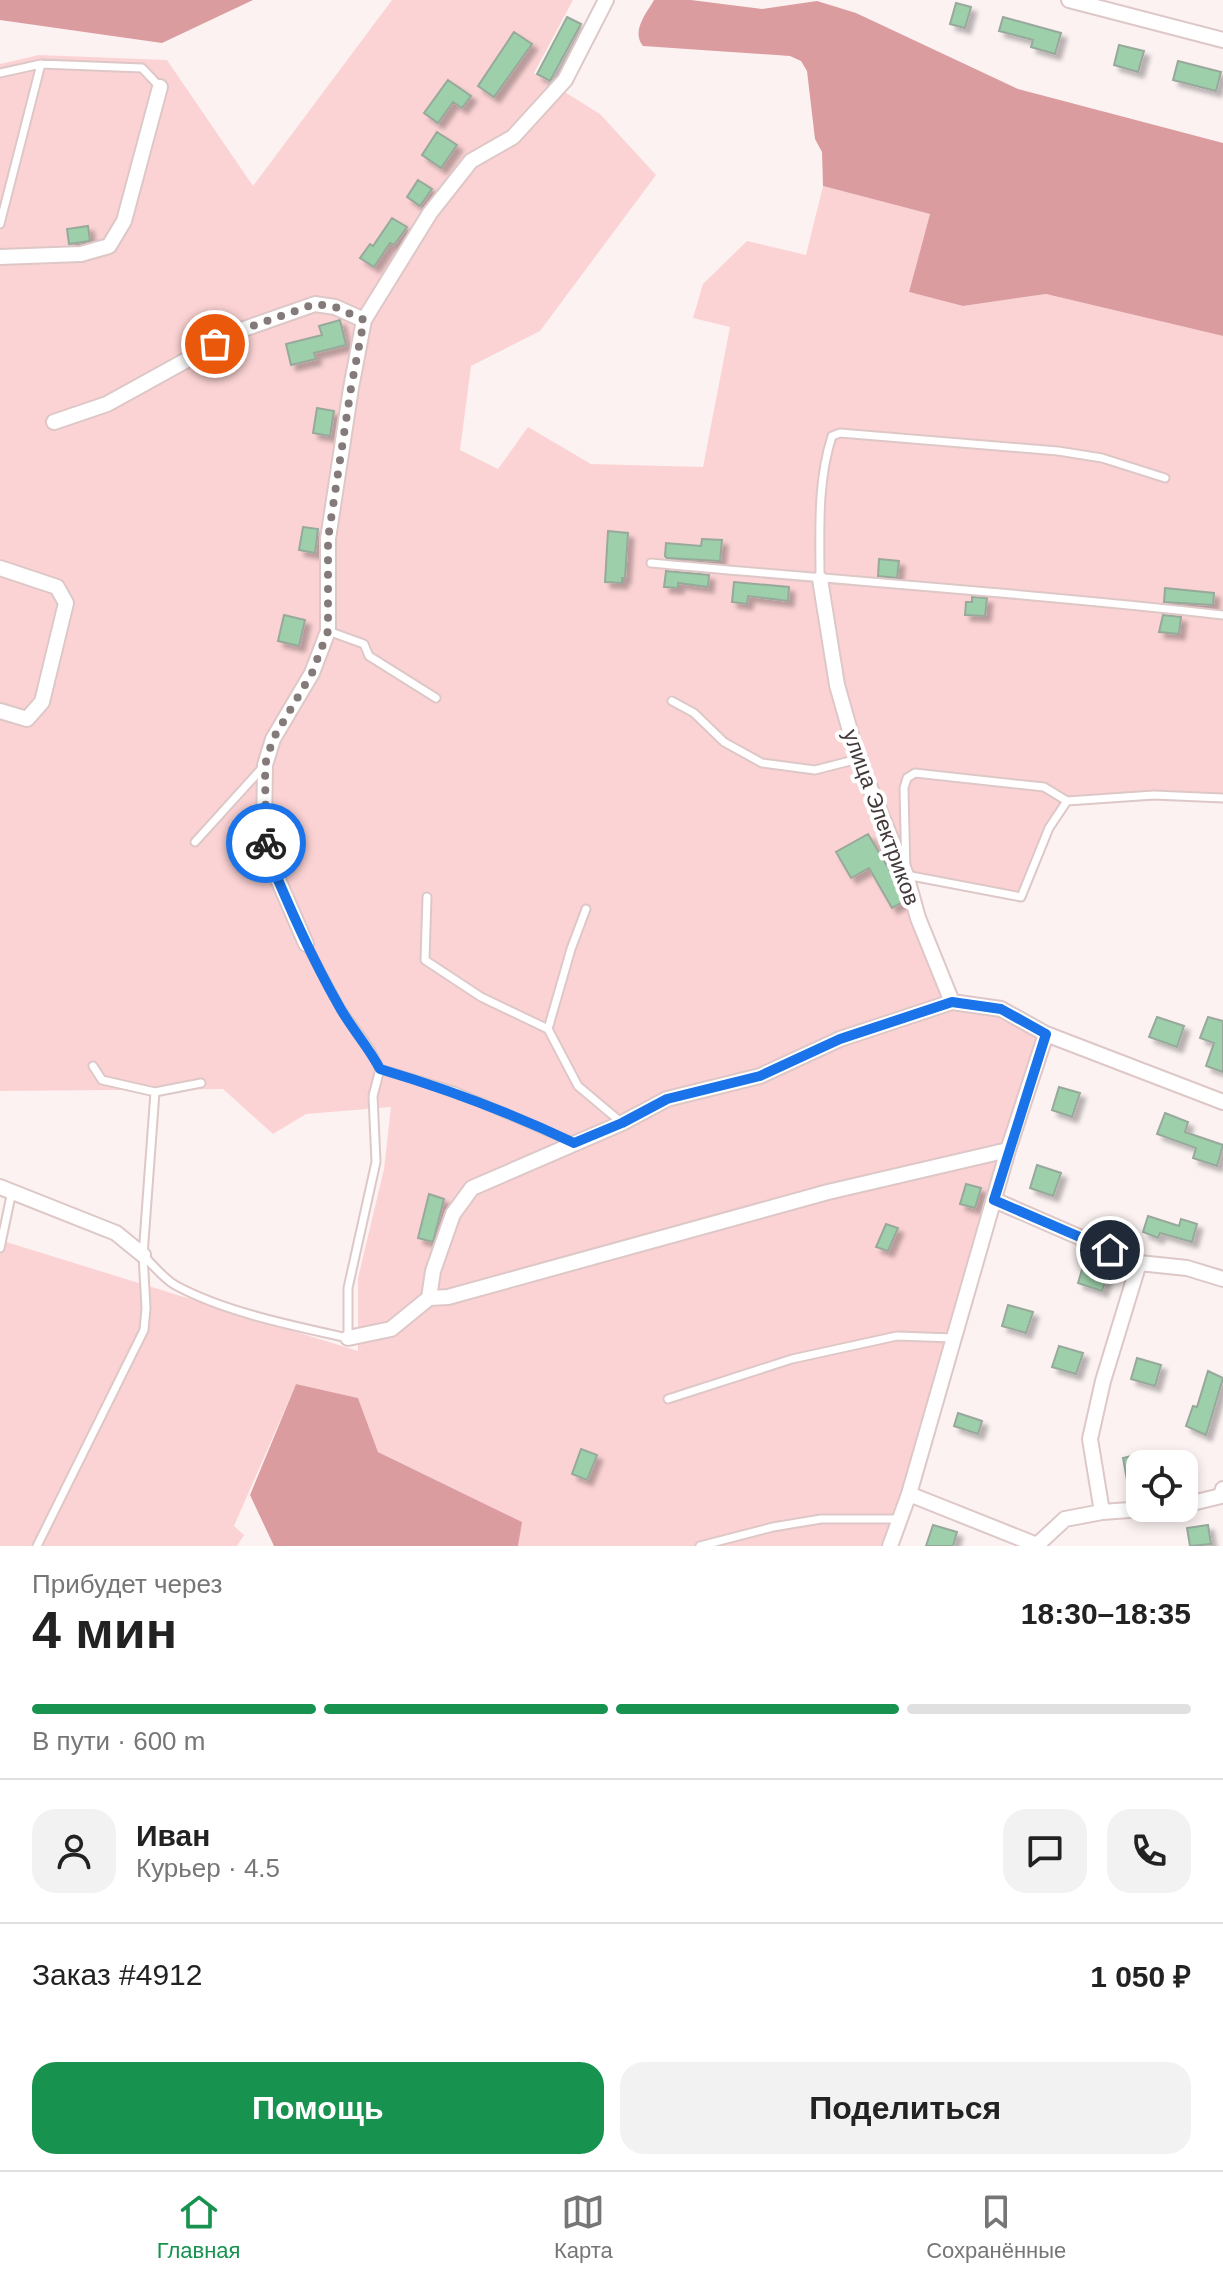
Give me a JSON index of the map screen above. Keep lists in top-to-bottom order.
{
  "streets": {
    "street": ["улица Электриков"]
  },
  "page": {
    "heading": ["4 мин", "Прибудет через", "18:30–18:35"],
    "panel": [
      "Иван",
      "Курьер · 4.5",
      "Заказ #4912",
      "1 050 ₽"
    ],
    "bar": "В пути · 600 m",
    "buttons": ["Помощь", "Поделиться"],
    "tabs": ["Главная", "Карта", "Сохранённые"]
  }
}
